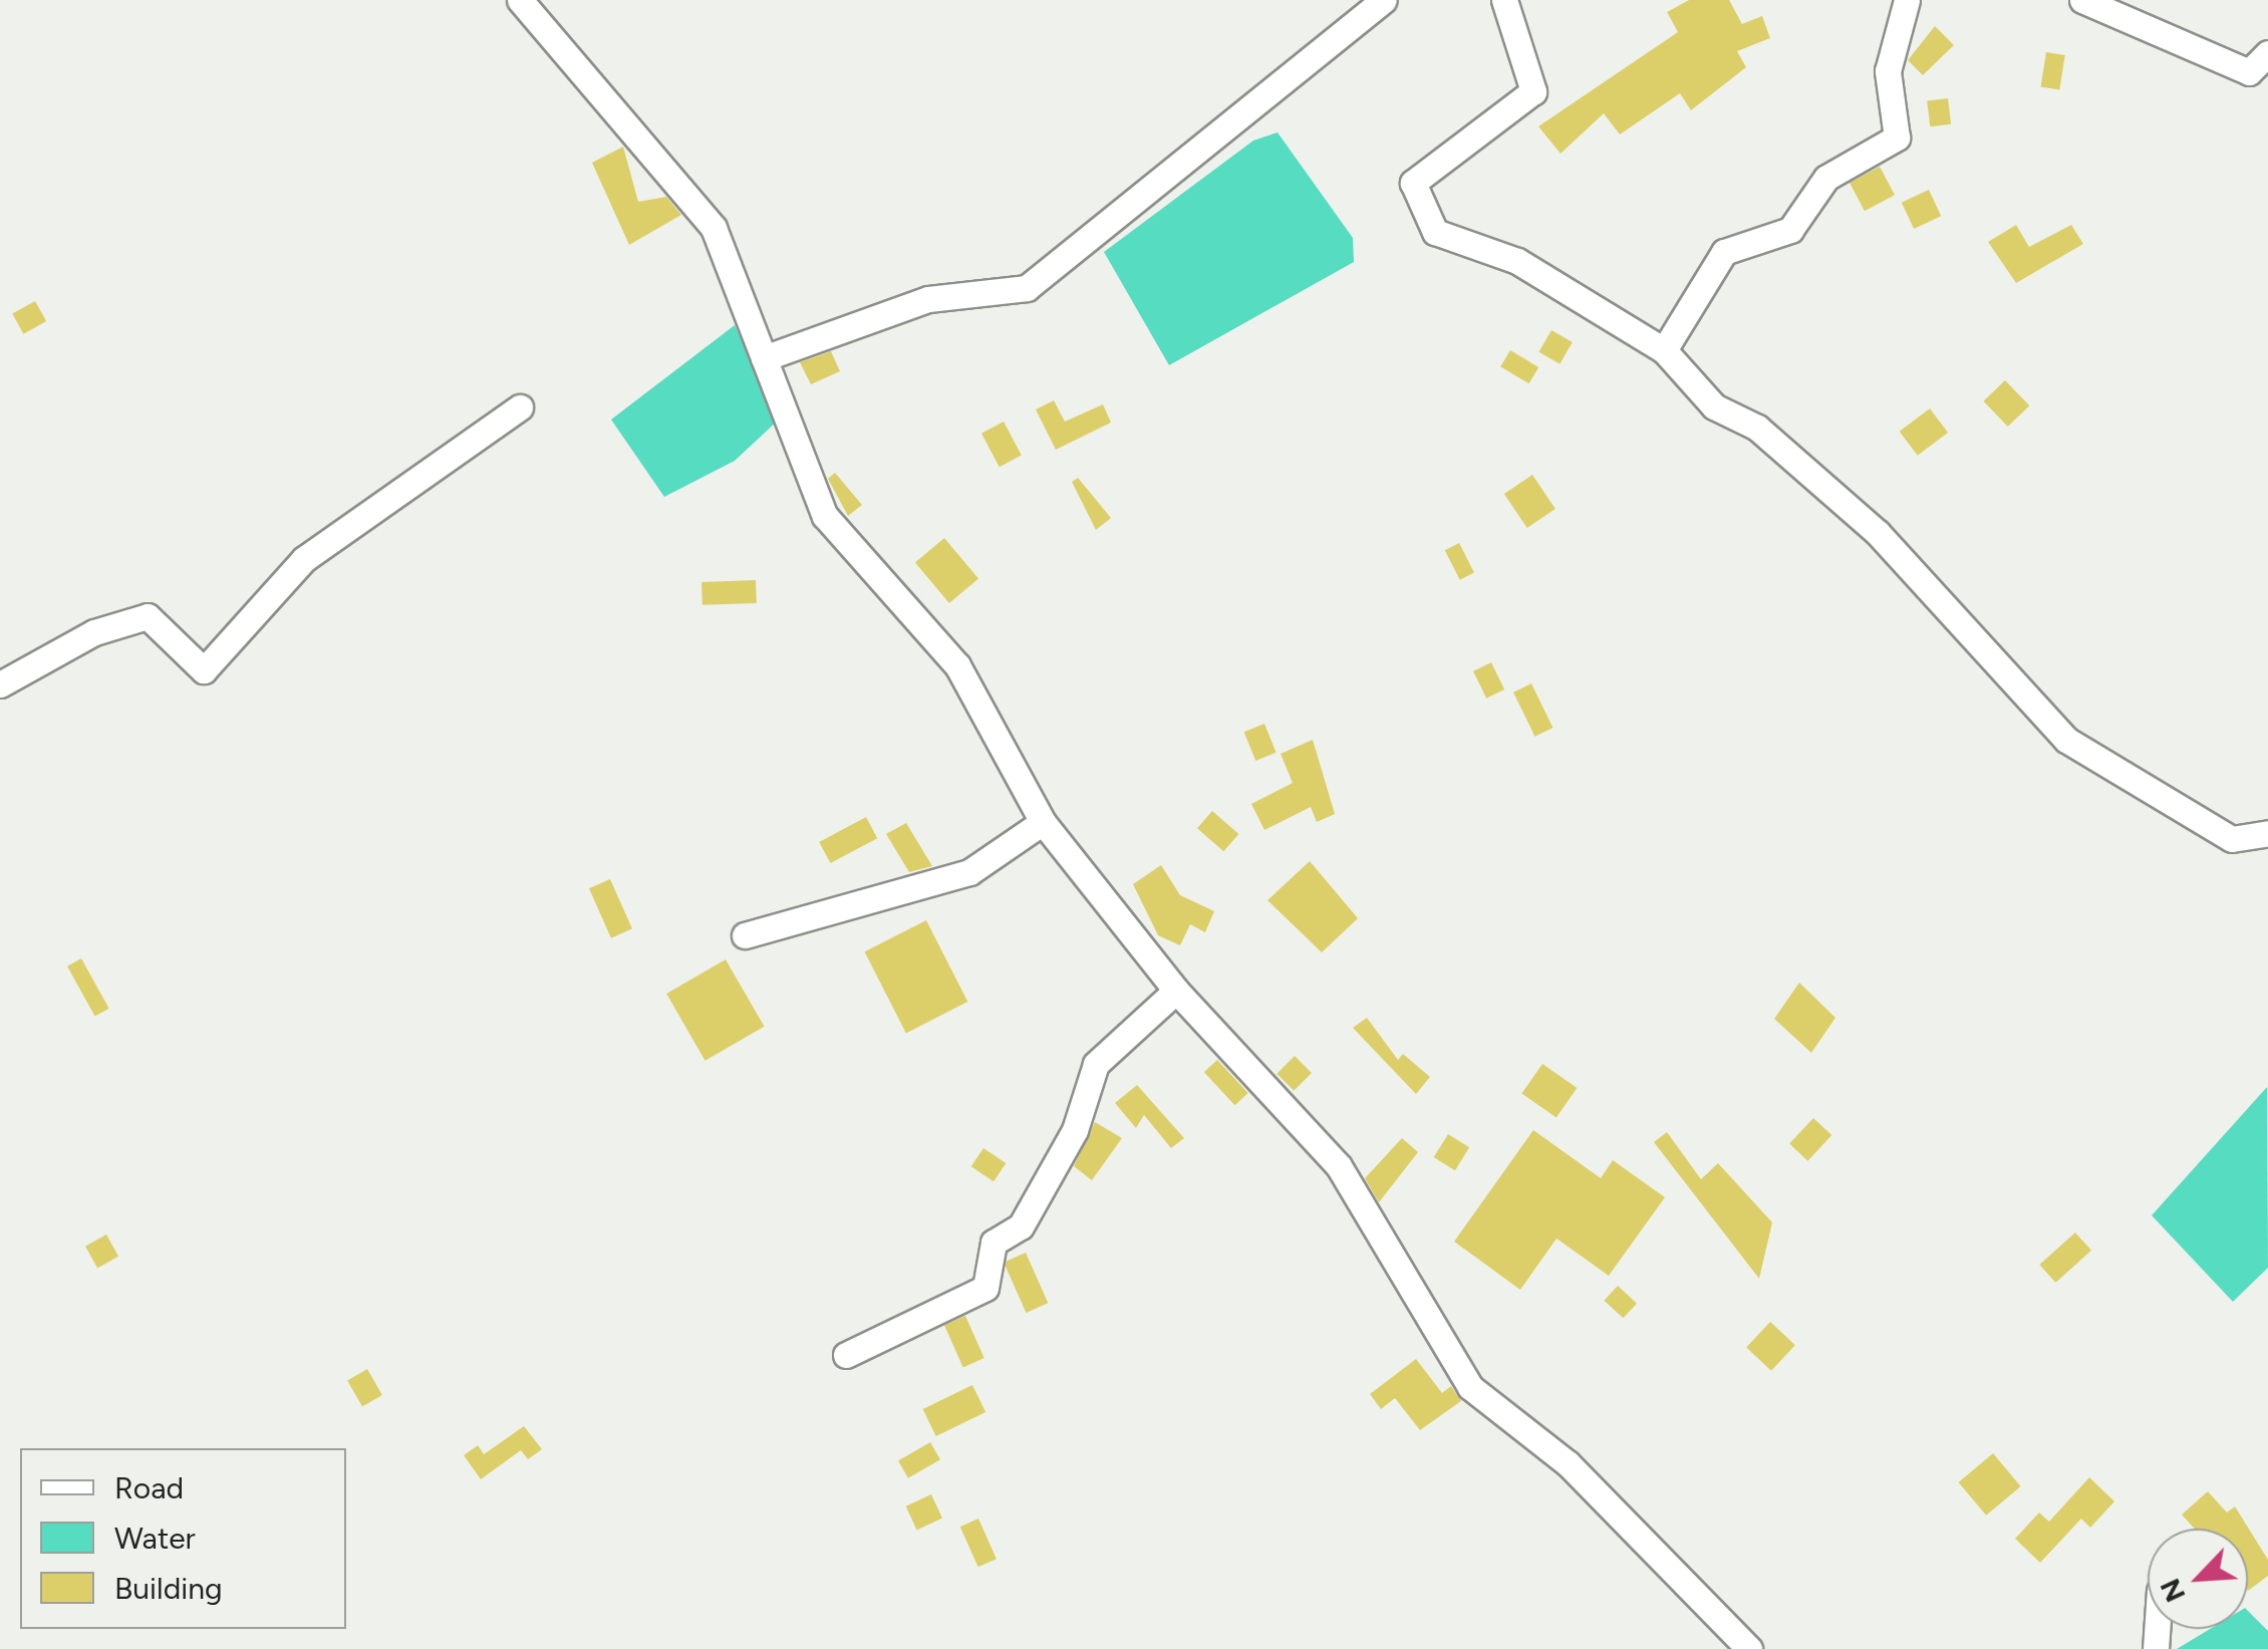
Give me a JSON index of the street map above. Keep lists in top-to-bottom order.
{
  "legend": ["Road", "Water", "Building"],
  "north": "bottom left"
}
